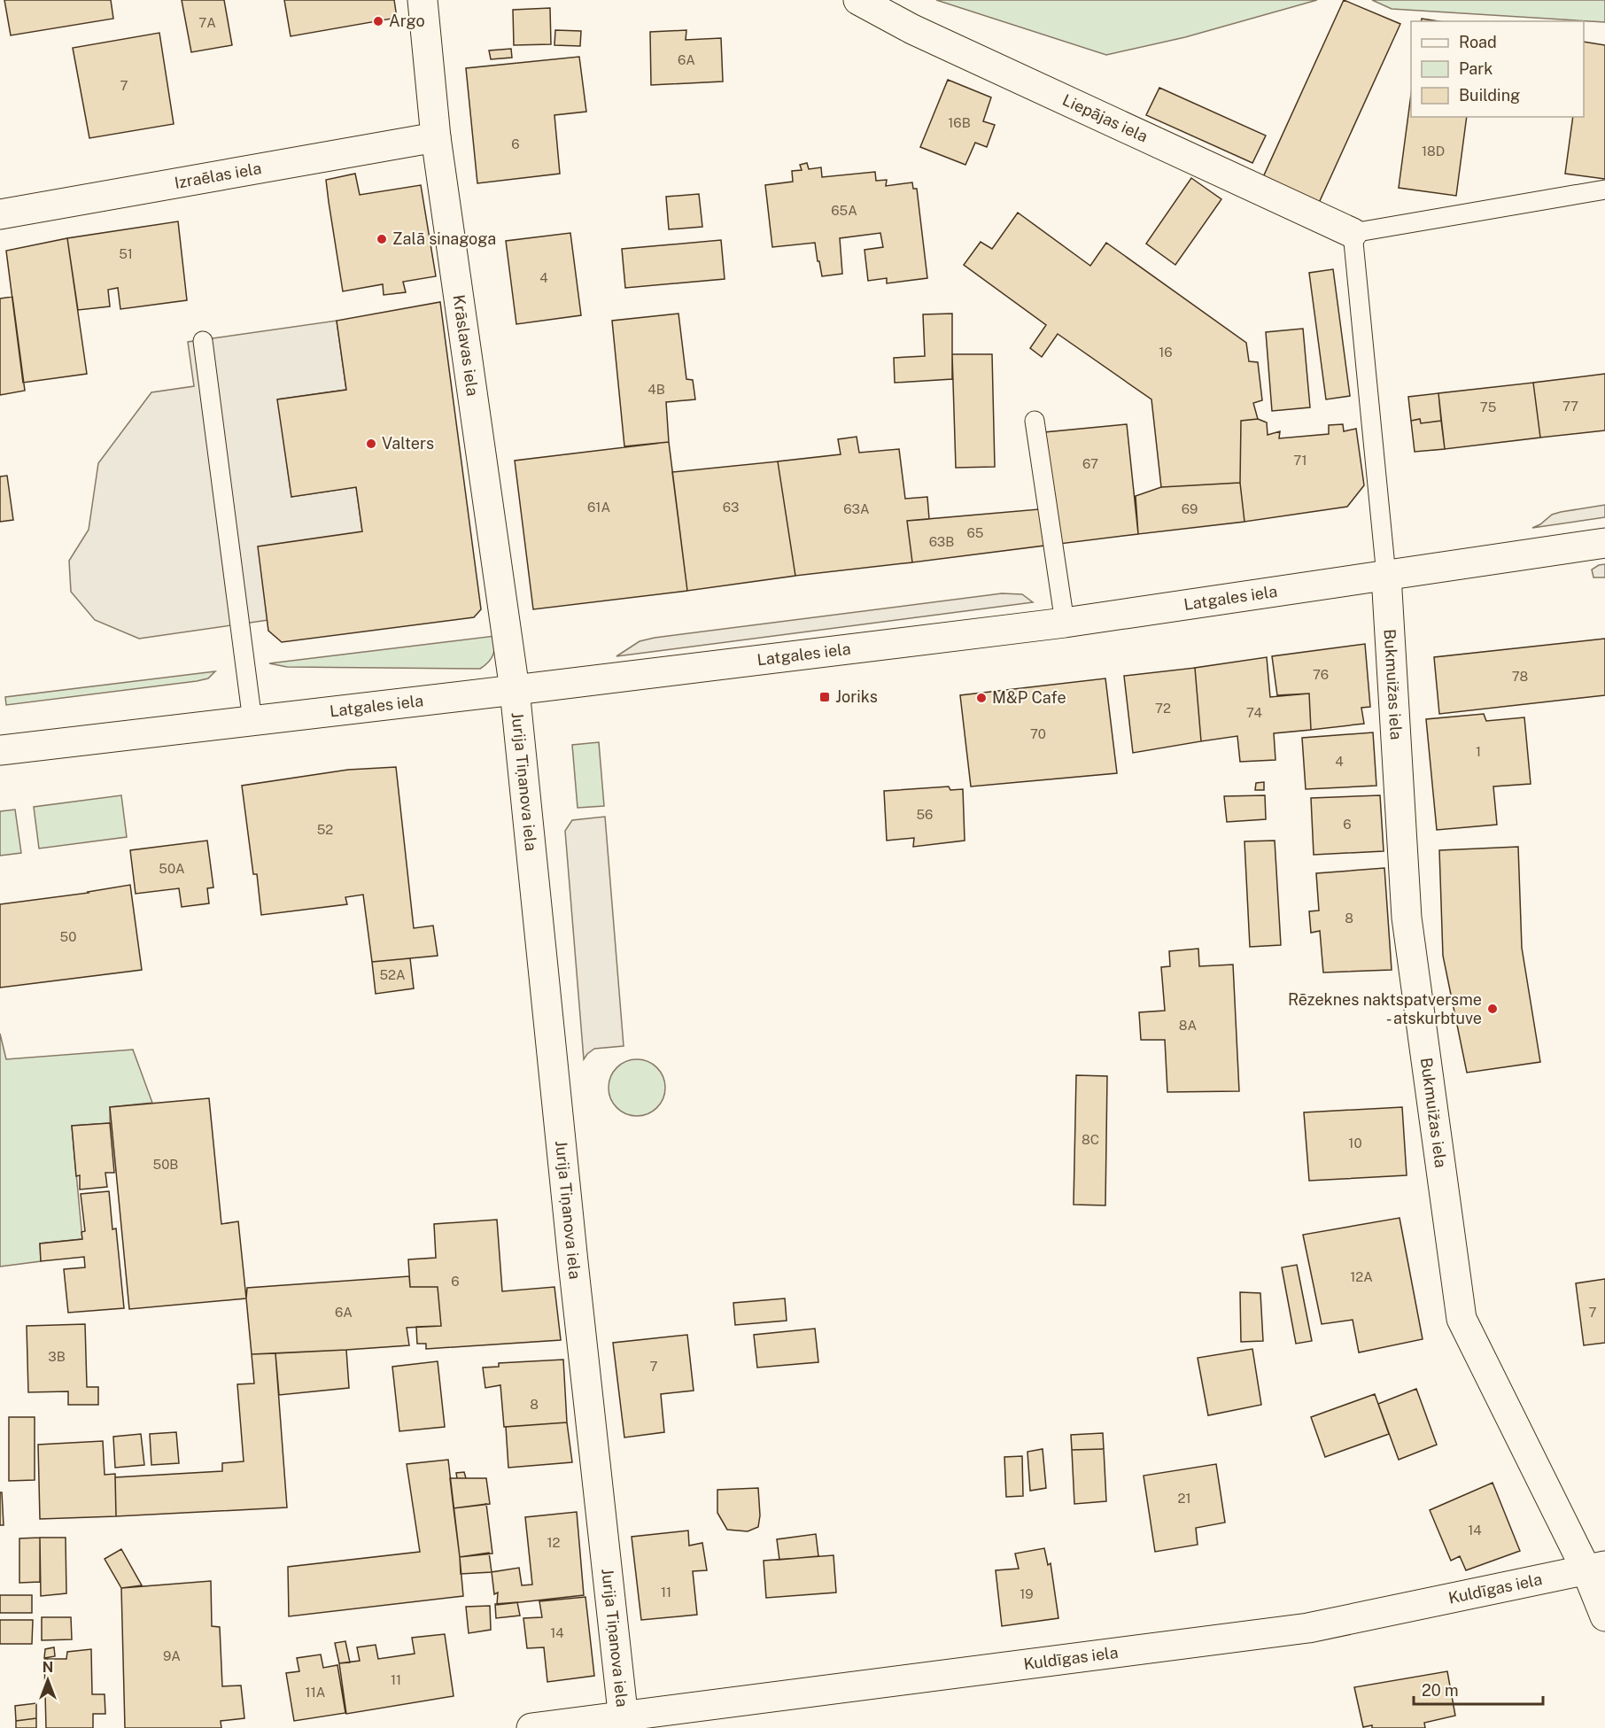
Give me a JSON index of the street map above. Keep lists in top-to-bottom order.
{
  "streets": {
    "street": [
      "Liepājas iela",
      "Izraēlas iela",
      "Krāslavas iela",
      "Latgales iela",
      "Bukmuižas iela",
      "Jurija Tiņanova iela",
      "Kuldīgas iela"
    ]
  },
  "crossings": [
    ["Izraēlas iela", "Krāslavas iela"],
    ["Krāslavas iela", "Latgales iela"],
    ["Krāslavas iela", "Jurija Tiņanova iela"],
    ["Latgales iela", "Bukmuižas iela"],
    ["Latgales iela", "Jurija Tiņanova iela"],
    ["Bukmuižas iela", "Kuldīgas iela"],
    ["Jurija Tiņanova iela", "Kuldīgas iela"]
  ],
  "places": {
    "other": [
      "Argo",
      "Zalā sinagoga",
      "Valters",
      "M&P Cafe",
      "Rēzeknes naktspatversme - atskurbtuve"
    ],
    "transit": ["Joriks"]
  },
  "house_numbers": [
    "7A",
    "6A",
    "7",
    "16B",
    "6",
    "18D",
    "65A",
    "51",
    "4",
    "16",
    "4B",
    "77",
    "75",
    "71",
    "67",
    "61A",
    "63",
    "63A",
    "69",
    "65",
    "63B",
    "76",
    "78",
    "72",
    "74",
    "70",
    "1",
    "4",
    "56",
    "6",
    "52",
    "50A",
    "8",
    "50",
    "52A",
    "8A",
    "8C",
    "10",
    "50B",
    "12A",
    "6",
    "6A",
    "7",
    "3B",
    "7",
    "8",
    "21",
    "14",
    "12",
    "11",
    "19",
    "14",
    "9A",
    "11",
    "11A"
  ],
  "legend": ["Road", "Park", "Building"],
  "scale_bar": "20 m",
  "north": "top"
}
